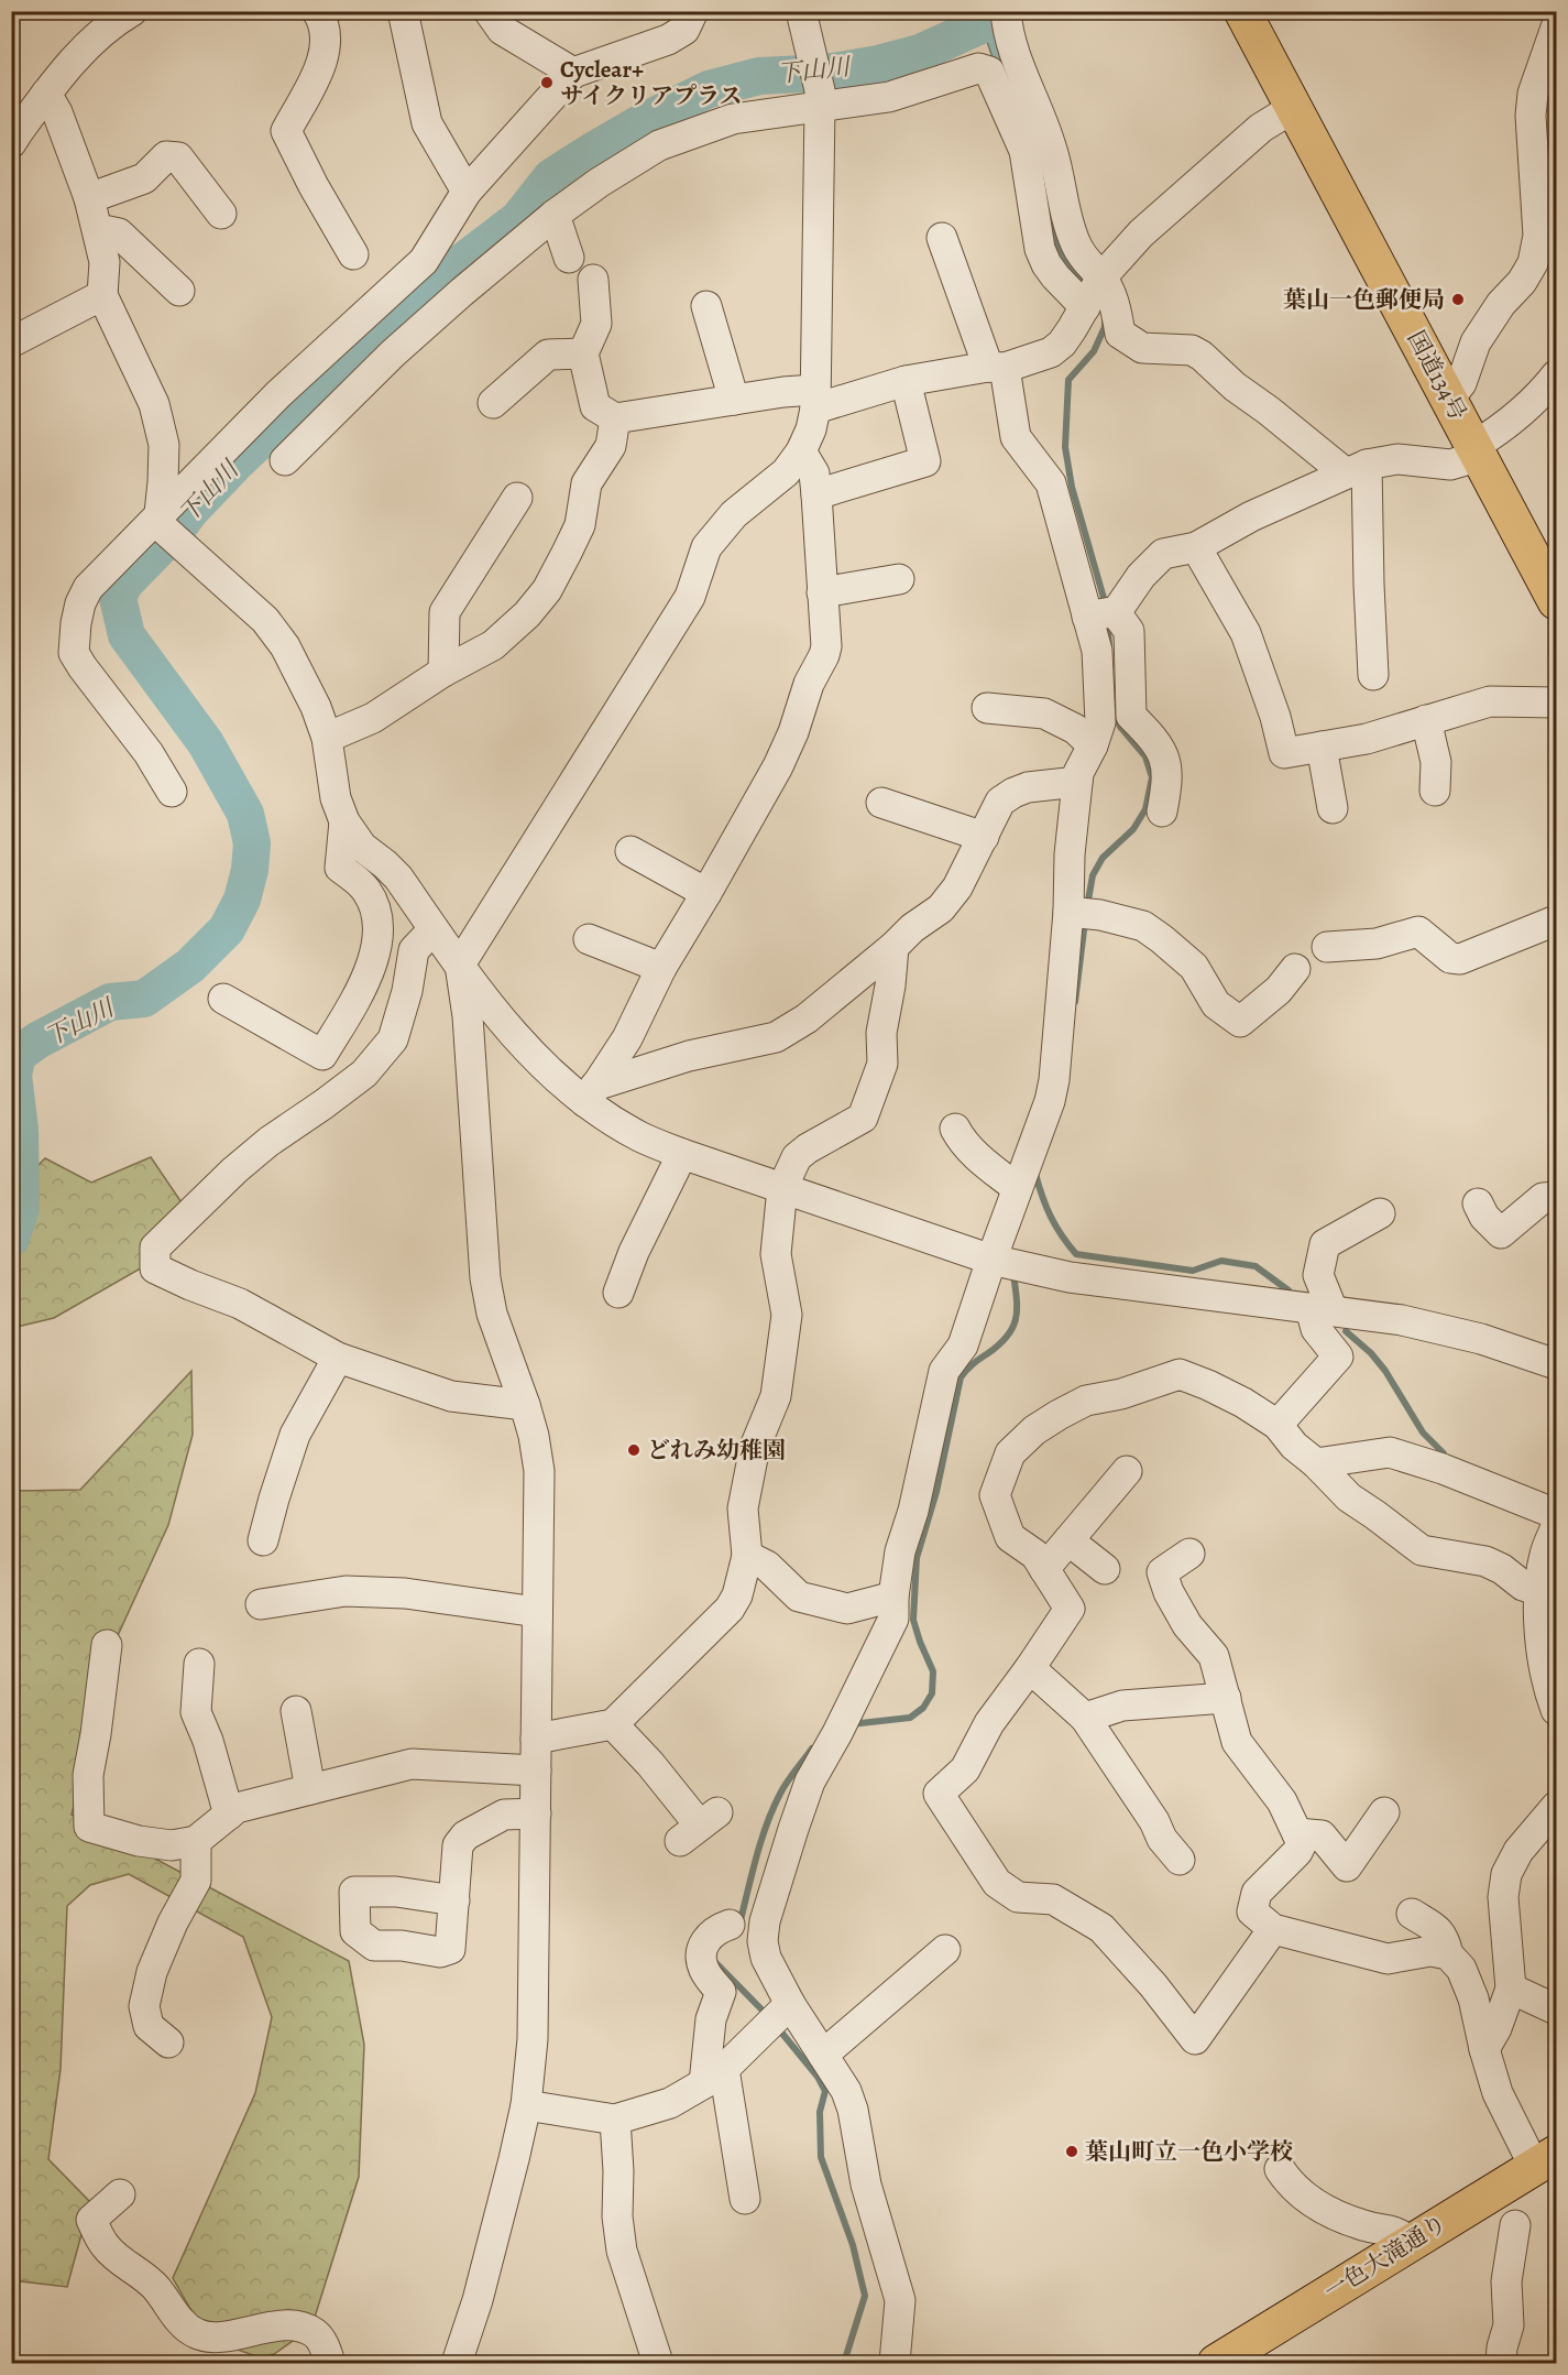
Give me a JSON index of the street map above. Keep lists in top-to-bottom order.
{
  "streets": {
    "main road": ["国道134号", "一色大滝通り"]
  },
  "water": ["下山川"],
  "places": [
    "Cyclear+ サイクリアプラス",
    "葉山一色郵便局",
    "どれみ幼稚園",
    "葉山町立一色小学校"
  ]
}
